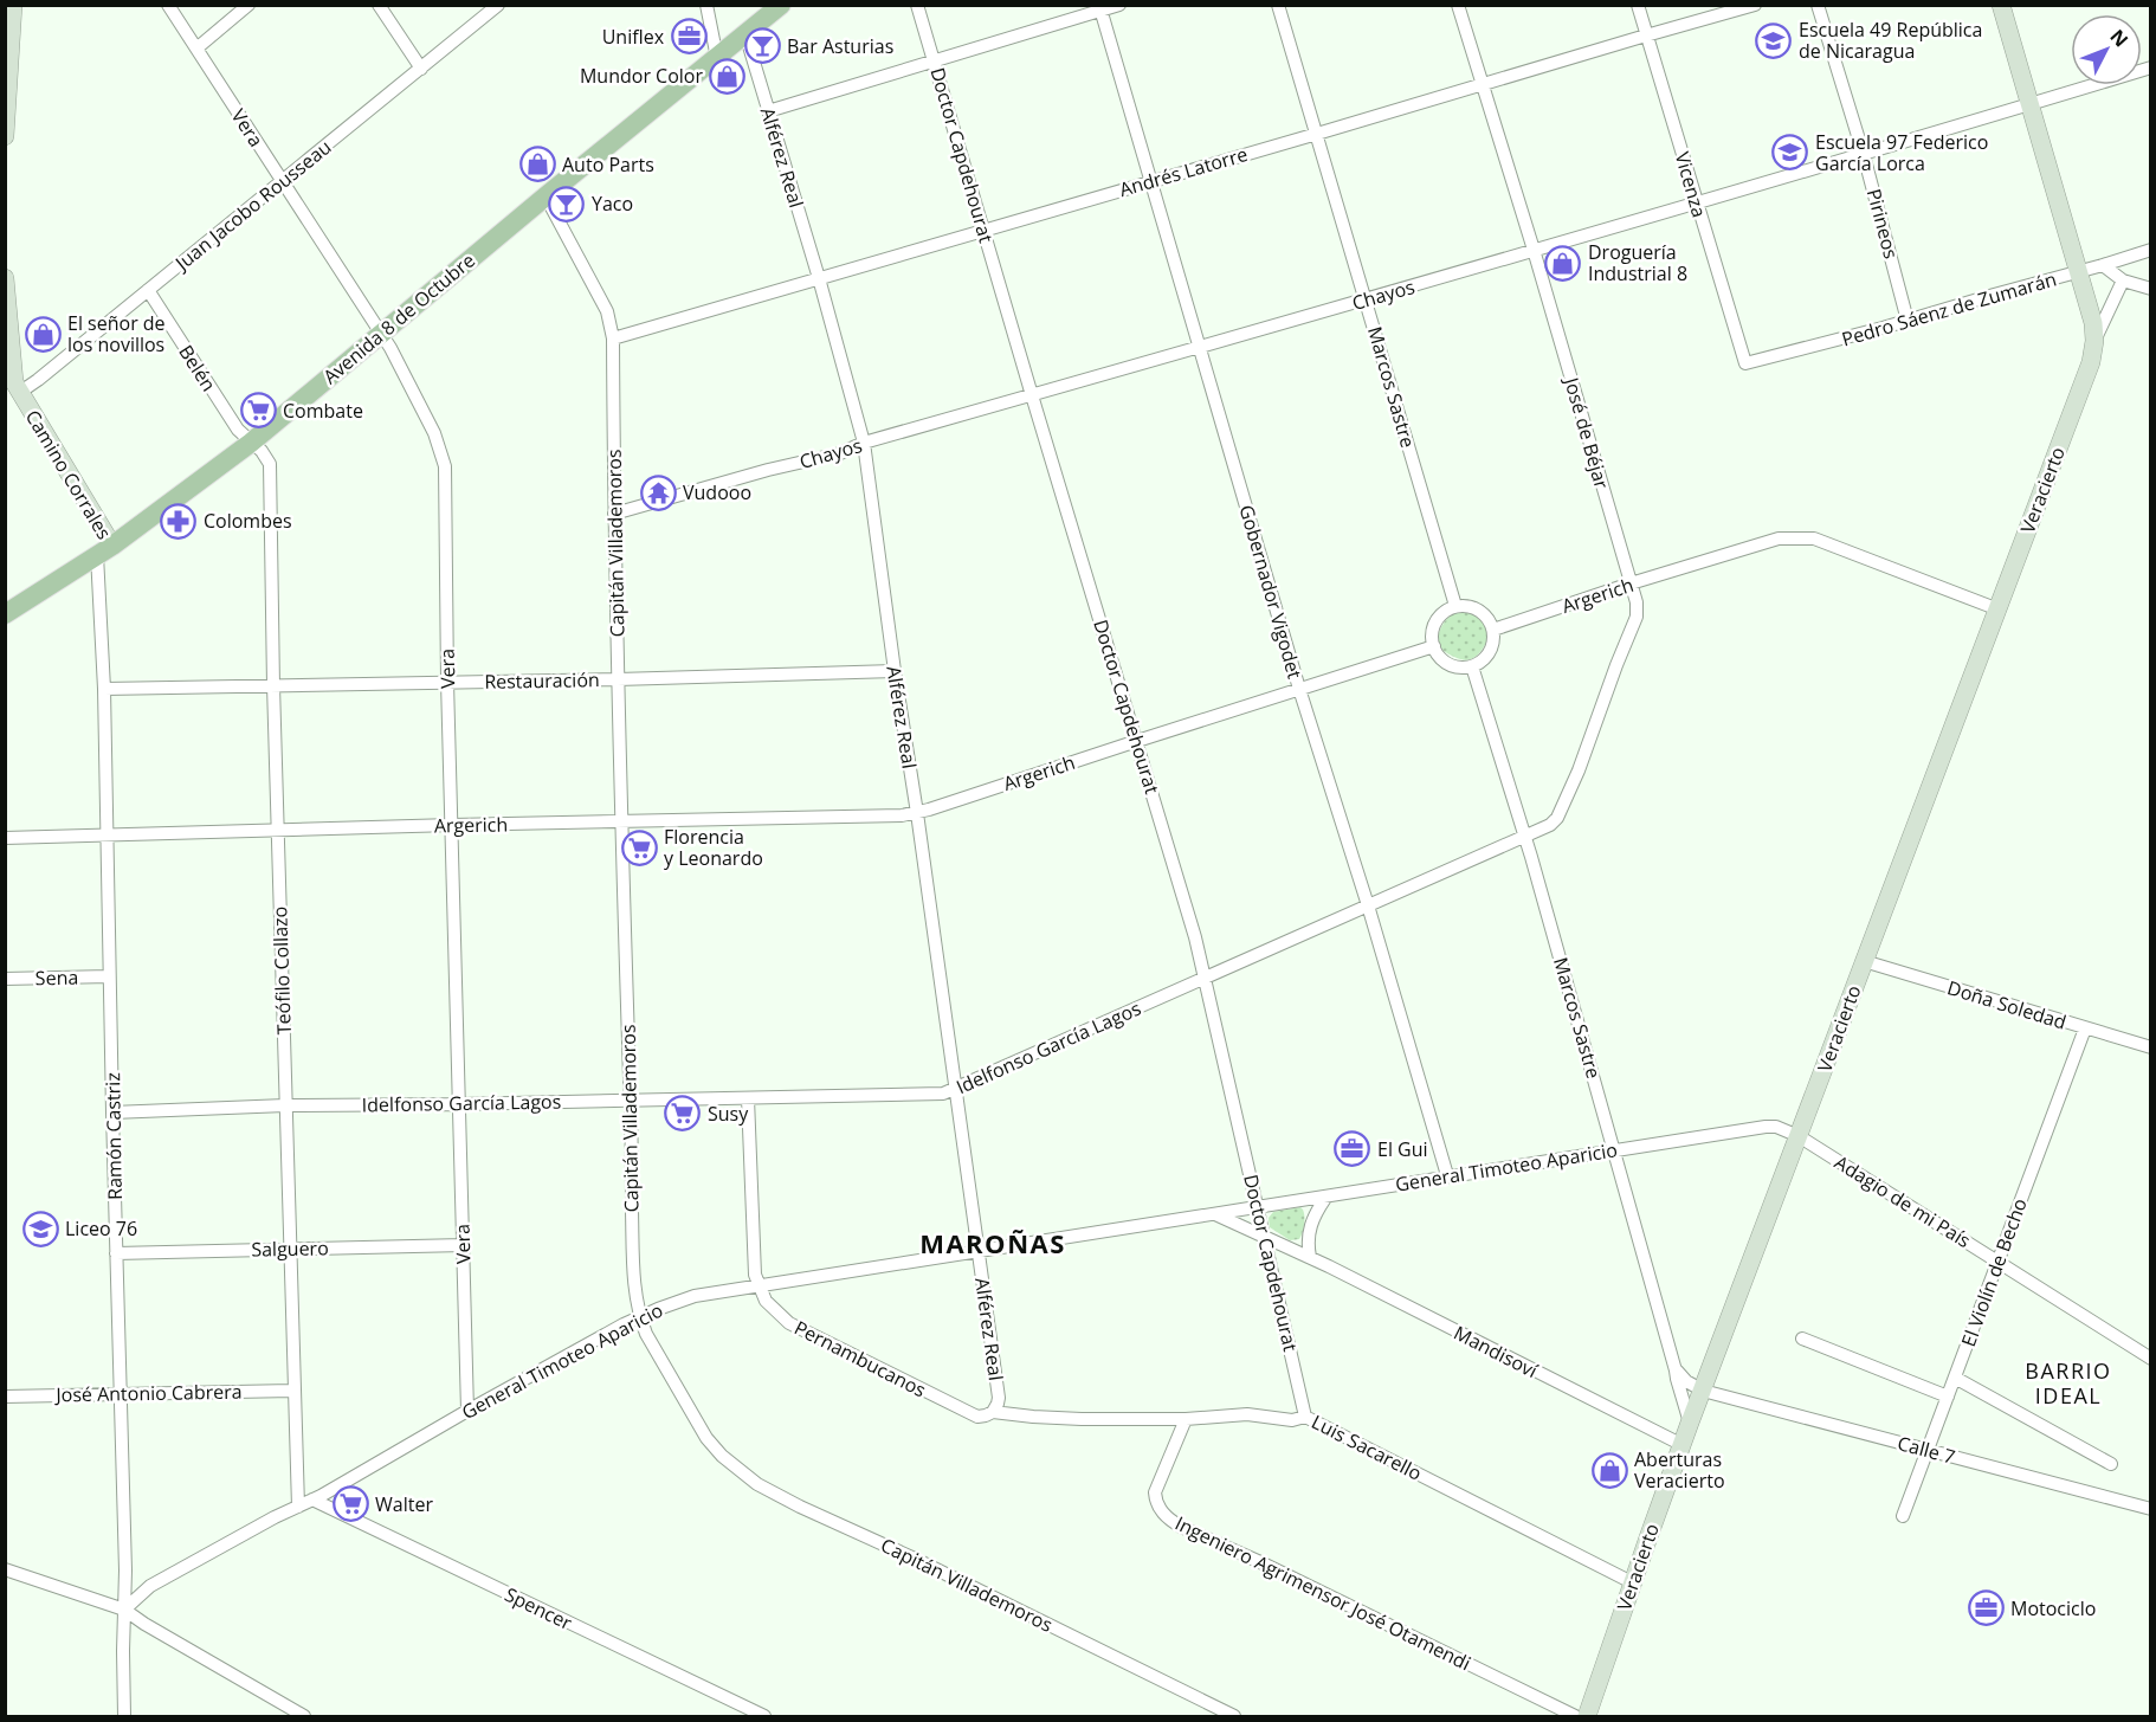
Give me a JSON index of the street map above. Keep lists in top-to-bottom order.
{
  "streets": {
    "main road": ["Avenida 8 de Octubre"],
    "street": [
      "Vera",
      "Doctor Capdehourat",
      "Alférez Real",
      "Andrés Latorre",
      "Vicenza",
      "Juan Jacobo Rousseau",
      "Pirineos",
      "Chayos",
      "Pedro Sáenz de Zumarán",
      "Belén",
      "Marcos Sastre",
      "José de Béjar",
      "Camino Corrales",
      "Veracierto",
      "Capitán Villademoros",
      "Gobernador Vigodet",
      "Argerich",
      "Restauración",
      "Teófilo Collazo",
      "Sena",
      "Doña Soledad",
      "Idelfonso García Lagos",
      "Ramón Castriz",
      "General Timoteo Aparicio",
      "Adagio de mi País",
      "Salguero",
      "El Violín de Becho",
      "Mandisoví",
      "Pernambucanos",
      "José Antonio Cabrera",
      "Luis Sacarello",
      "Calle 7",
      "Ingeniero Agrimensor José Otamendi",
      "Spencer"
    ]
  },
  "crossings": [
    ["Vera", "Juan Jacobo Rousseau"],
    ["Vera", "Avenida 8 de Octubre"],
    ["Vera", "Argerich"],
    ["Vera", "Restauración"],
    ["Vera", "Idelfonso García Lagos"],
    ["Vera", "General Timoteo Aparicio"],
    ["Vera", "Salguero"],
    ["Doctor Capdehourat", "Andrés Latorre"],
    ["Doctor Capdehourat", "Chayos"],
    ["Doctor Capdehourat", "Argerich"],
    ["Doctor Capdehourat", "Idelfonso García Lagos"],
    ["Doctor Capdehourat", "General Timoteo Aparicio"],
    ["Doctor Capdehourat", "Mandisoví"],
    ["Doctor Capdehourat", "Luis Sacarello"],
    ["Alférez Real", "Andrés Latorre"],
    ["Alférez Real", "Chayos"],
    ["Alférez Real", "Avenida 8 de Octubre"],
    ["Alférez Real", "Argerich"],
    ["Alférez Real", "Restauración"],
    ["Alférez Real", "Idelfonso García Lagos"],
    ["Alférez Real", "General Timoteo Aparicio"],
    ["Alférez Real", "Pernambucanos"],
    ["Alférez Real", "Luis Sacarello"],
    ["Andrés Latorre", "Vicenza"],
    ["Andrés Latorre", "Marcos Sastre"],
    ["Andrés Latorre", "José de Béjar"],
    ["Andrés Latorre", "Capitán Villademoros"],
    ["Andrés Latorre", "Gobernador Vigodet"],
    ["Vicenza", "Chayos"],
    ["Vicenza", "Pedro Sáenz de Zumarán"],
    ["Juan Jacobo Rousseau", "Belén"],
    ["Juan Jacobo Rousseau", "Camino Corrales"],
    ["Pirineos", "Chayos"],
    ["Pirineos", "Pedro Sáenz de Zumarán"],
    ["Chayos", "Marcos Sastre"],
    ["Chayos", "José de Béjar"],
    ["Chayos", "Veracierto"],
    ["Chayos", "Capitán Villademoros"],
    ["Chayos", "Gobernador Vigodet"],
    ["Pedro Sáenz de Zumarán", "Veracierto"],
    ["Avenida 8 de Octubre", "Belén"],
    ["Avenida 8 de Octubre", "Camino Corrales"],
    ["Avenida 8 de Octubre", "Capitán Villademoros"],
    ["Avenida 8 de Octubre", "Teófilo Collazo"],
    ["Avenida 8 de Octubre", "Ramón Castriz"],
    ["Belén", "Teófilo Collazo"],
    ["Marcos Sastre", "José de Béjar"],
    ["Marcos Sastre", "Veracierto"],
    ["Marcos Sastre", "Argerich"],
    ["Marcos Sastre", "Idelfonso García Lagos"],
    ["Marcos Sastre", "General Timoteo Aparicio"],
    ["José de Béjar", "Argerich"],
    ["José de Béjar", "Idelfonso García Lagos"],
    ["Camino Corrales", "Ramón Castriz"],
    ["Veracierto", "Argerich"],
    ["Veracierto", "Doña Soledad"],
    ["Veracierto", "General Timoteo Aparicio"],
    ["Veracierto", "Adagio de mi País"],
    ["Veracierto", "Mandisoví"],
    ["Veracierto", "Luis Sacarello"],
    ["Veracierto", "Calle 7"],
    ["Capitán Villademoros", "Argerich"],
    ["Capitán Villademoros", "Restauración"],
    ["Capitán Villademoros", "Idelfonso García Lagos"],
    ["Capitán Villademoros", "General Timoteo Aparicio"],
    ["Gobernador Vigodet", "Argerich"],
    ["Gobernador Vigodet", "Idelfonso García Lagos"],
    ["Gobernador Vigodet", "General Timoteo Aparicio"],
    ["Argerich", "Teófilo Collazo"],
    ["Argerich", "Ramón Castriz"],
    ["Restauración", "Teófilo Collazo"],
    ["Restauración", "Ramón Castriz"],
    ["Teófilo Collazo", "Idelfonso García Lagos"],
    ["Teófilo Collazo", "General Timoteo Aparicio"],
    ["Teófilo Collazo", "Salguero"],
    ["Teófilo Collazo", "José Antonio Cabrera"],
    ["Sena", "Ramón Castriz"],
    ["Doña Soledad", "El Violín de Becho"],
    ["Idelfonso García Lagos", "Ramón Castriz"],
    ["Idelfonso García Lagos", "Pernambucanos"],
    ["Ramón Castriz", "General Timoteo Aparicio"],
    ["Ramón Castriz", "Salguero"],
    ["Ramón Castriz", "José Antonio Cabrera"],
    ["General Timoteo Aparicio", "Adagio de mi País"],
    ["General Timoteo Aparicio", "Pernambucanos"],
    ["General Timoteo Aparicio", "Spencer"],
    ["Adagio de mi País", "El Violín de Becho"],
    ["El Violín de Becho", "Calle 7"],
    ["Pernambucanos", "Luis Sacarello"],
    ["Luis Sacarello", "Ingeniero Agrimensor José Otamendi"]
  ],
  "districts": ["MAROÑAS", "BARRIO IDEAL"],
  "places": {
    "office": ["Uniflex", "El Gui", "Motociclo"],
    "school or university": ["Escuela 49 República de Nicaragua", "Escuela 97 Federico García Lorca", "Liceo 76"],
    "bar": ["Bar Asturias", "Yaco"],
    "shop": [
      "Mundor Color",
      "Auto Parts",
      "Droguería Industrial 8",
      "El señor de los novillos",
      "Aberturas Veracierto"
    ],
    "supermarket": [
      "Combate",
      "Florencia y Leonardo",
      "Susy",
      "Walter"
    ],
    "temple": ["Vudooo"],
    "pharmacy": ["Colombes"]
  },
  "north": "top right"
}
